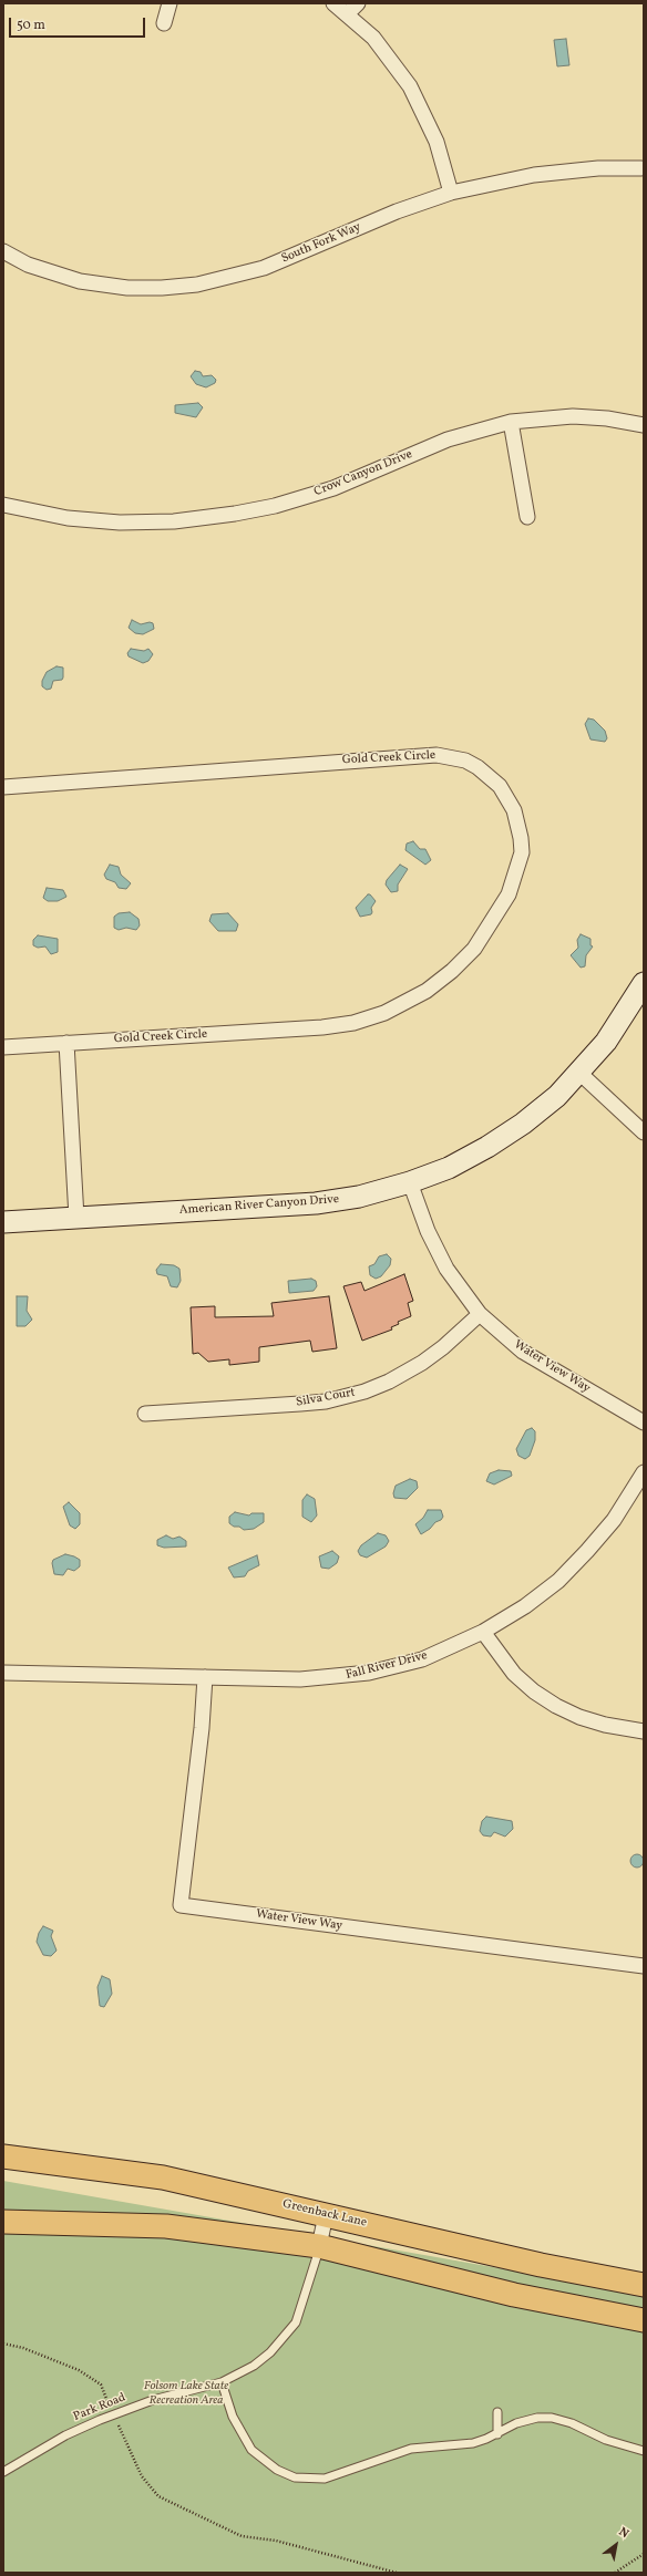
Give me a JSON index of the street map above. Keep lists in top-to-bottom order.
{
  "streets": {
    "main road": ["American River Canyon Drive", "Greenback Lane"],
    "street": [
      "South Fork Way",
      "Crow Canyon Drive",
      "Gold Creek Circle",
      "Water View Way",
      "Silva Court",
      "Fall River Drive"
    ],
    "lane": ["Park Road"]
  },
  "crossings": [
    ["American River Canyon Drive", "Water View Way"],
    ["Water View Way", "Silva Court"],
    ["Water View Way", "Fall River Drive"]
  ],
  "parks": ["Folsom Lake State Recreation Area"],
  "scale_bar": "50 m",
  "north": "top right"
}
